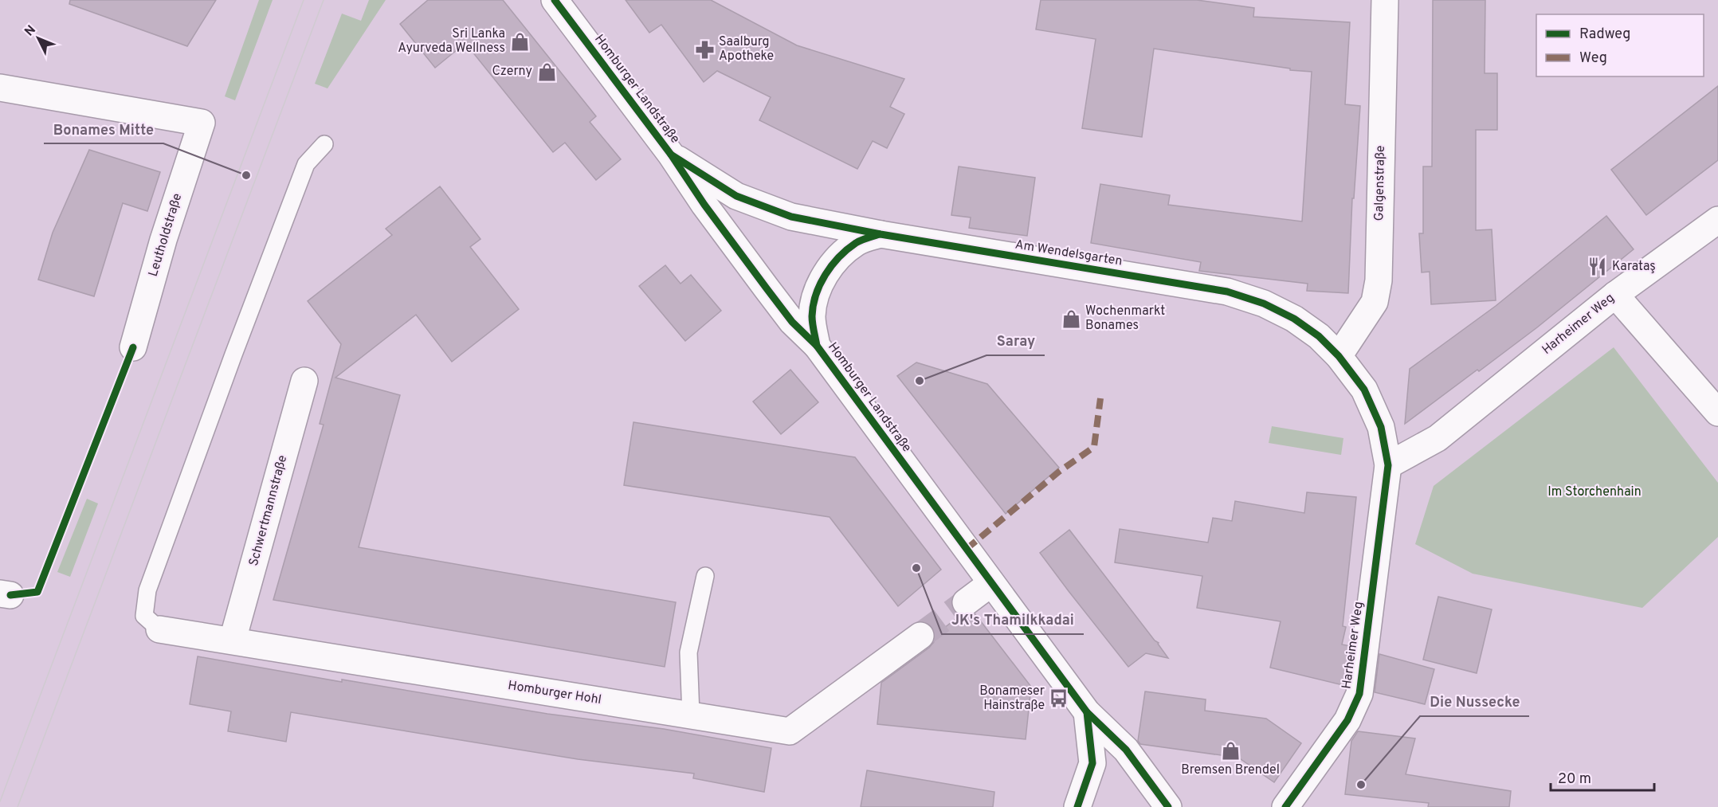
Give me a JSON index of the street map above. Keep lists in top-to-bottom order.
{
  "streets": {
    "street": [
      "Homburger Landstraße",
      "Galgenstraße",
      "Leutholdstraße",
      "Am Wendelsgarten",
      "Harheimer Weg",
      "Schwertmannstraße",
      "Homburger Hohl"
    ]
  },
  "crossings": [
    ["Homburger Landstraße", "Am Wendelsgarten"],
    ["Galgenstraße", "Am Wendelsgarten"],
    ["Am Wendelsgarten", "Harheimer Weg"],
    ["Schwertmannstraße", "Homburger Hohl"]
  ],
  "parks": ["Im Storchenhain"],
  "places": {
    "shop": [
      "Sri Lanka Ayurveda Wellness",
      "Czerny",
      "Wochenmarkt Bonames",
      "Bremsen Brendel"
    ],
    "pharmacy": ["Saalburg Apotheke"],
    "other": [
      "Bonames Mitte",
      "Saray",
      "JK's Thamilkkadai",
      "Die Nussecke"
    ],
    "restaurant": ["Karataş"],
    "bus stop": ["Bonameser Hainstraße"]
  },
  "legend": ["Radweg", "Weg"],
  "scale_bar": "20 m",
  "north": "top left"
}
